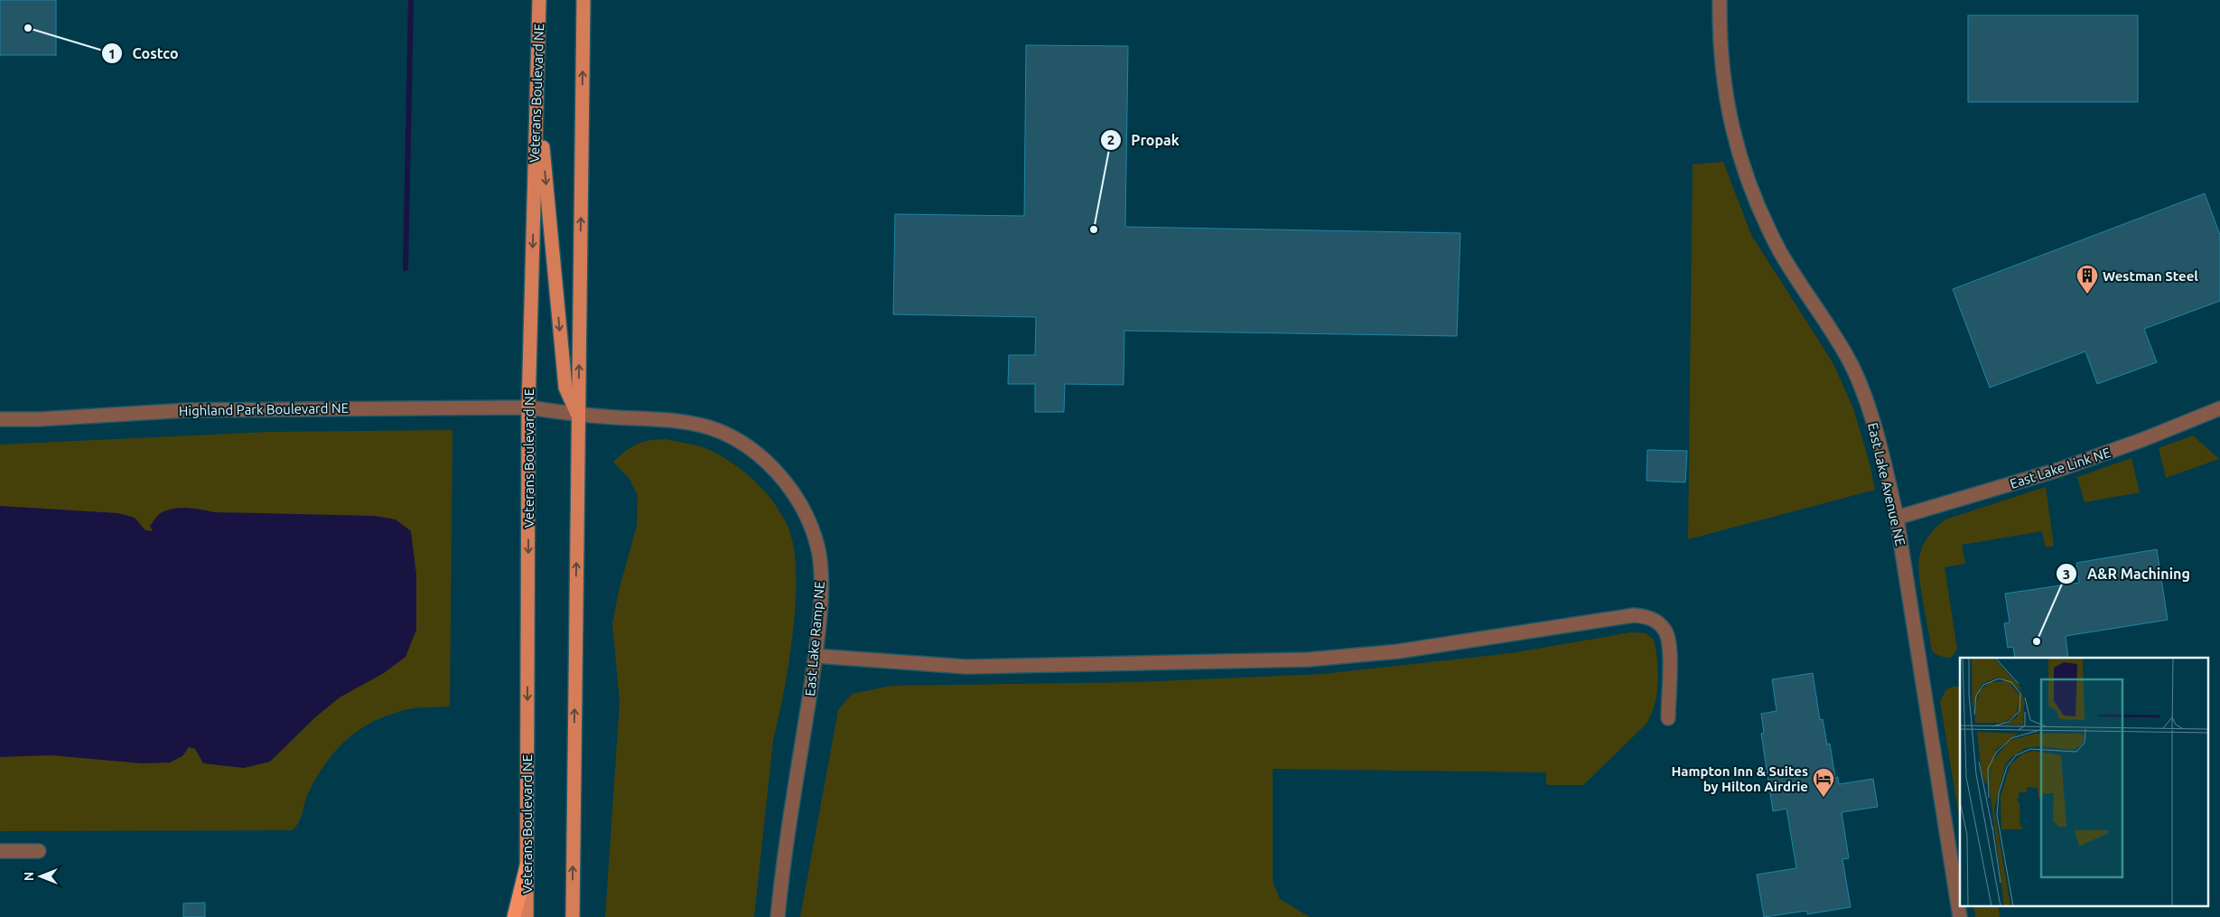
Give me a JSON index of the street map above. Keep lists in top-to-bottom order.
{
  "streets": {
    "main road": ["Veterans Boulevard NE"],
    "street": [
      "Highland Park Boulevard NE",
      "East Lake Link NE",
      "East Lake Avenue NE",
      "East Lake Ramp NE"
    ]
  },
  "crossings": [
    ["Veterans Boulevard NE", "Highland Park Boulevard NE"],
    ["Veterans Boulevard NE", "East Lake Ramp NE"],
    ["Highland Park Boulevard NE", "East Lake Ramp NE"],
    ["East Lake Link NE", "East Lake Avenue NE"]
  ],
  "places": {
    "other": ["Costco", "Propak", "A&R Machining"],
    "building": ["Westman Steel"],
    "hotel": ["Hampton Inn & Suites by Hilton Airdrie"]
  },
  "north": "left"
}
